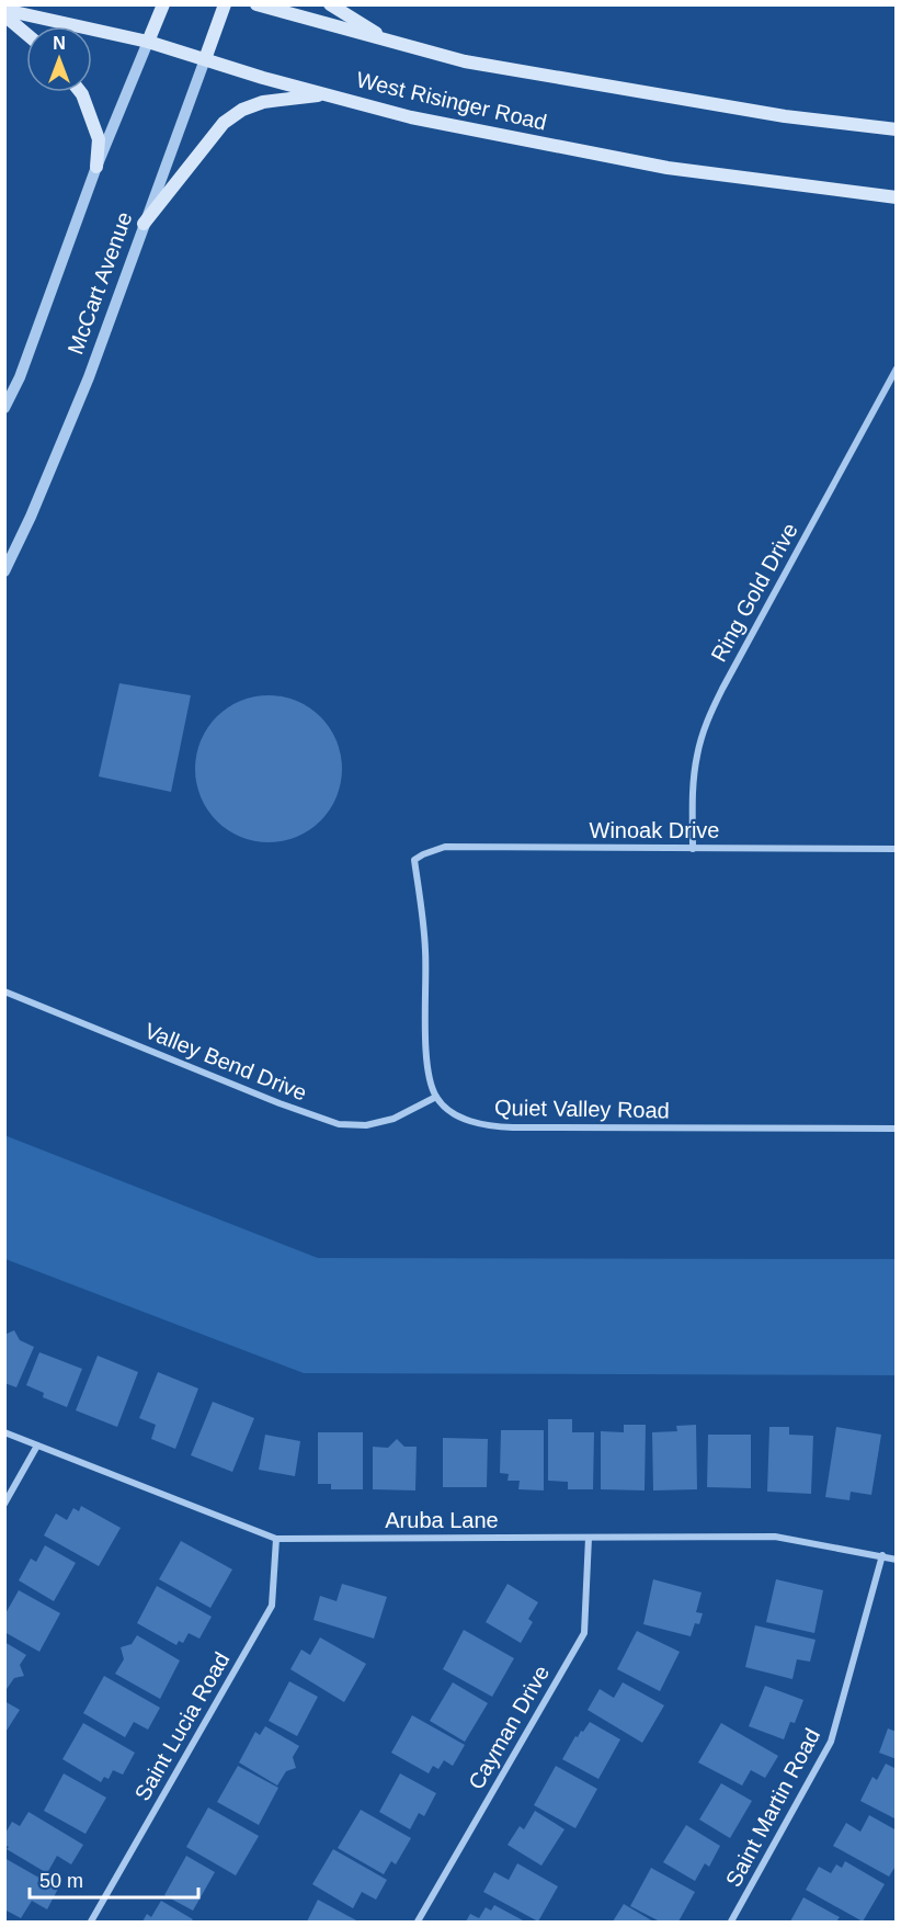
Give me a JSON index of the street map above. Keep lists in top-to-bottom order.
{
  "streets": {
    "main road": ["West Risinger Road", "McCart Avenue"],
    "street": [
      "Ring Gold Drive",
      "Winoak Drive",
      "Valley Bend Drive",
      "Quiet Valley Road",
      "Aruba Lane",
      "Saint Lucia Road",
      "Cayman Drive",
      "Saint Martin Road"
    ]
  },
  "crossings": [
    ["West Risinger Road", "McCart Avenue"],
    ["Ring Gold Drive", "Winoak Drive"],
    ["Winoak Drive", "Valley Bend Drive"],
    ["Winoak Drive", "Quiet Valley Road"],
    ["Valley Bend Drive", "Quiet Valley Road"],
    ["Aruba Lane", "Saint Lucia Road"],
    ["Aruba Lane", "Cayman Drive"],
    ["Aruba Lane", "Saint Martin Road"]
  ],
  "scale_bar": "50 m",
  "north": "top"
}
